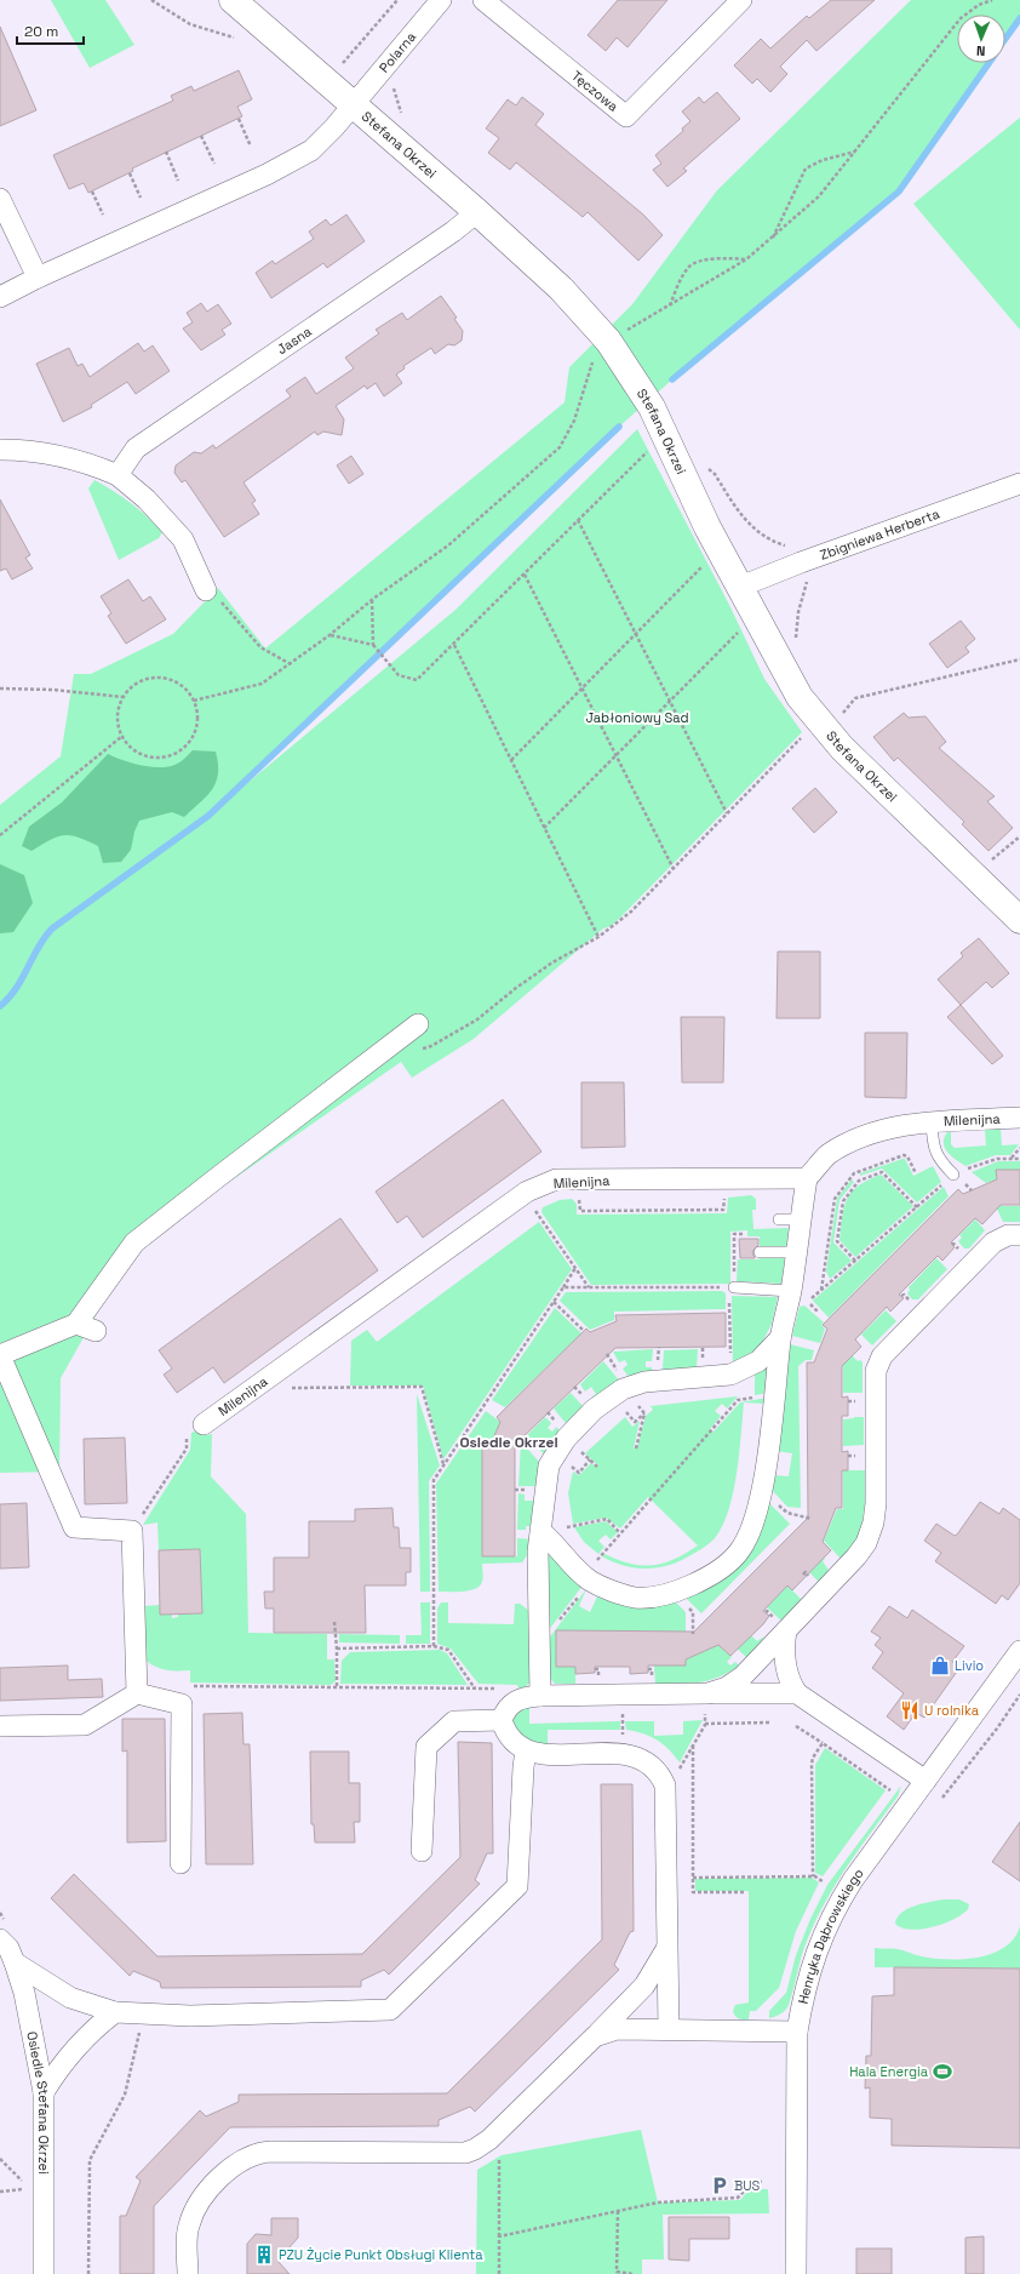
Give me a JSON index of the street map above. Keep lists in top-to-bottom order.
{
  "streets": {
    "street": [
      "Polarna",
      "Tęczowa",
      "Stefana Okrzei",
      "Jasna",
      "Zbigniewa Herberta",
      "Milenijna",
      "Henryka Dąbrowskiego",
      "Osiedle Stefana Okrzei"
    ]
  },
  "crossings": [
    ["Polarna", "Stefana Okrzei"],
    ["Stefana Okrzei", "Jasna"],
    ["Stefana Okrzei", "Zbigniewa Herberta"]
  ],
  "districts": ["Osiedle Okrzei"],
  "parks": ["Jabłoniowy Sad"],
  "places": {
    "shop": ["Livio"],
    "restaurant": ["U rolnika"],
    "sports": ["Hala Energia"],
    "parking": ["BUS"],
    "building": ["PZU Życie Punkt Obsługi Klienta"]
  },
  "scale_bar": "20 m",
  "north": "bottom"
}
